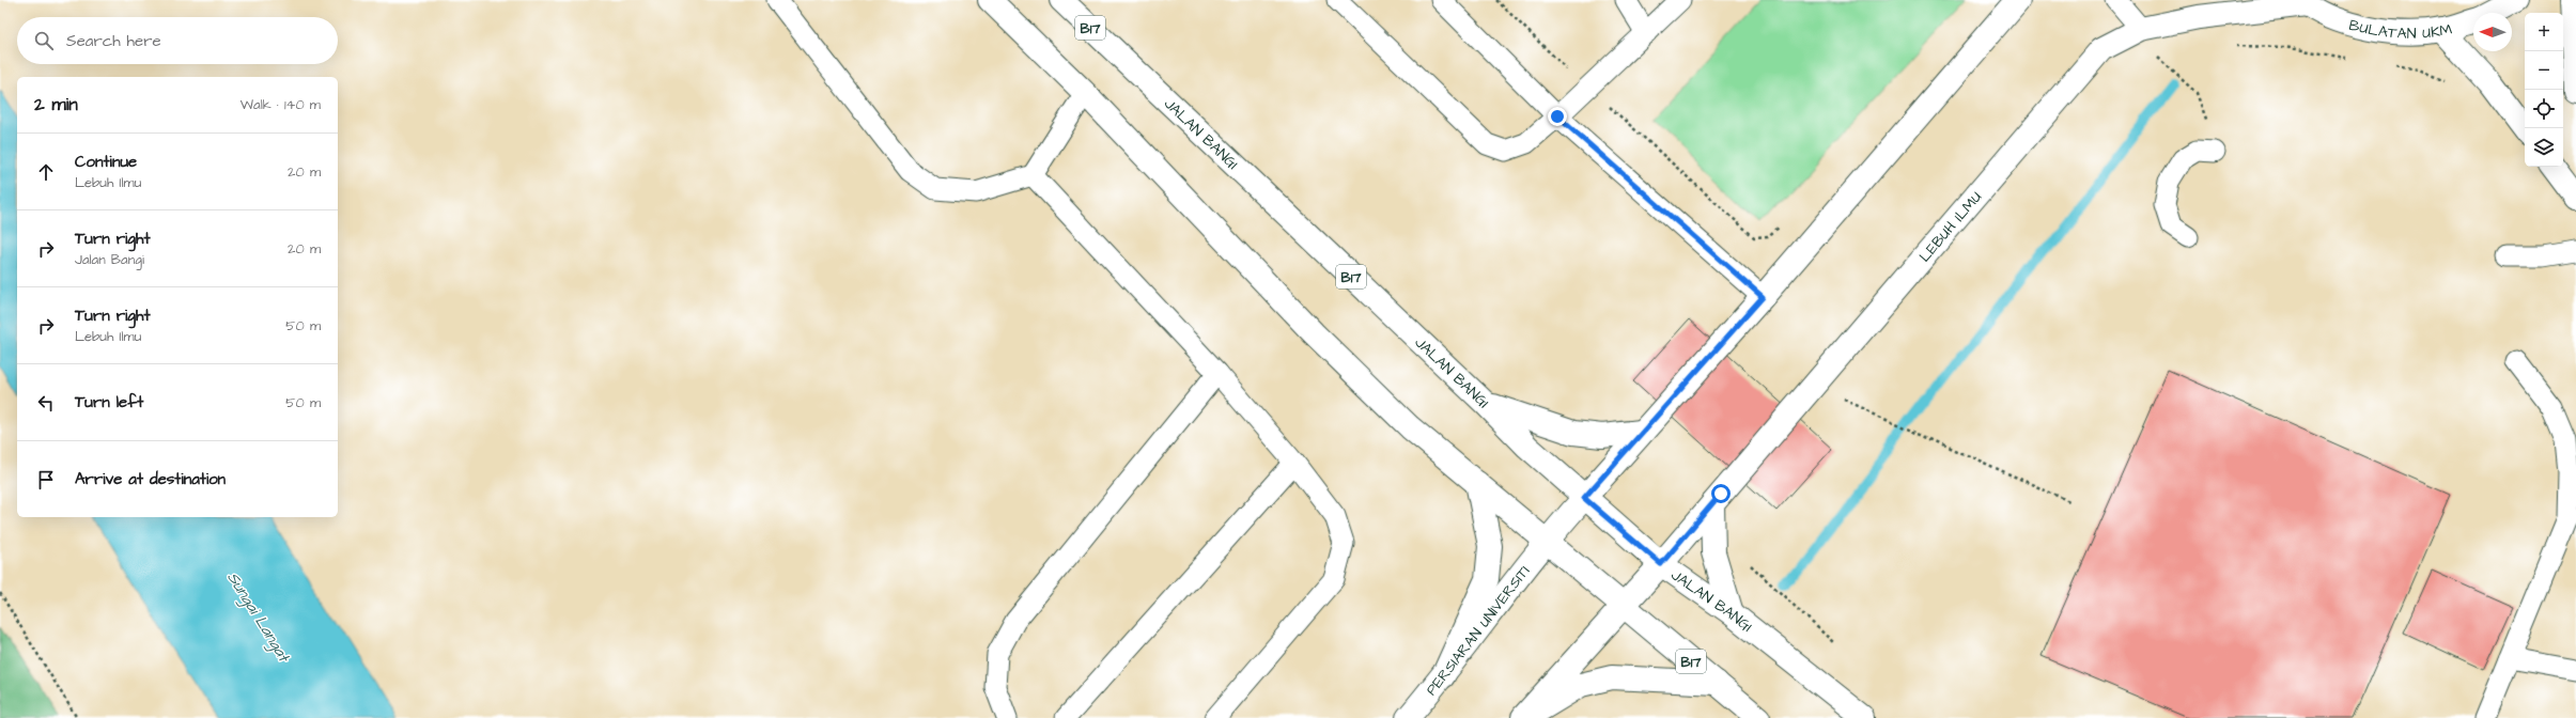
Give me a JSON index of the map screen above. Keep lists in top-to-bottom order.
{
  "streets": {
    "main road": [
      "BULATAN UKM",
      "B17",
      "JALAN BANGI",
      "LEBUH ILMU",
      "PERSIARAN UNIVERSITI"
    ]
  },
  "crossings": [
    ["BULATAN UKM", "LEBUH ILMU"],
    ["B17", "LEBUH ILMU"],
    ["B17", "PERSIARAN UNIVERSITI"],
    ["JALAN BANGI", "LEBUH ILMU"],
    ["JALAN BANGI", "PERSIARAN UNIVERSITI"]
  ],
  "water": ["Sungai Langat"],
  "north": "left",
  "page": {
    "map_buttons": ["+", "−"],
    "search": "Search here",
    "heading": ["2 min", "Walk · 140 m"],
    "list": [
      ["Continue", "Lebuh Ilmu", "20 m"],
      ["Turn right", "Jalan Bangi", "20 m"],
      ["Turn right", "Lebuh Ilmu", "50 m"],
      ["Turn left", "50 m"],
      "Arrive at destination"
    ]
  }
}
